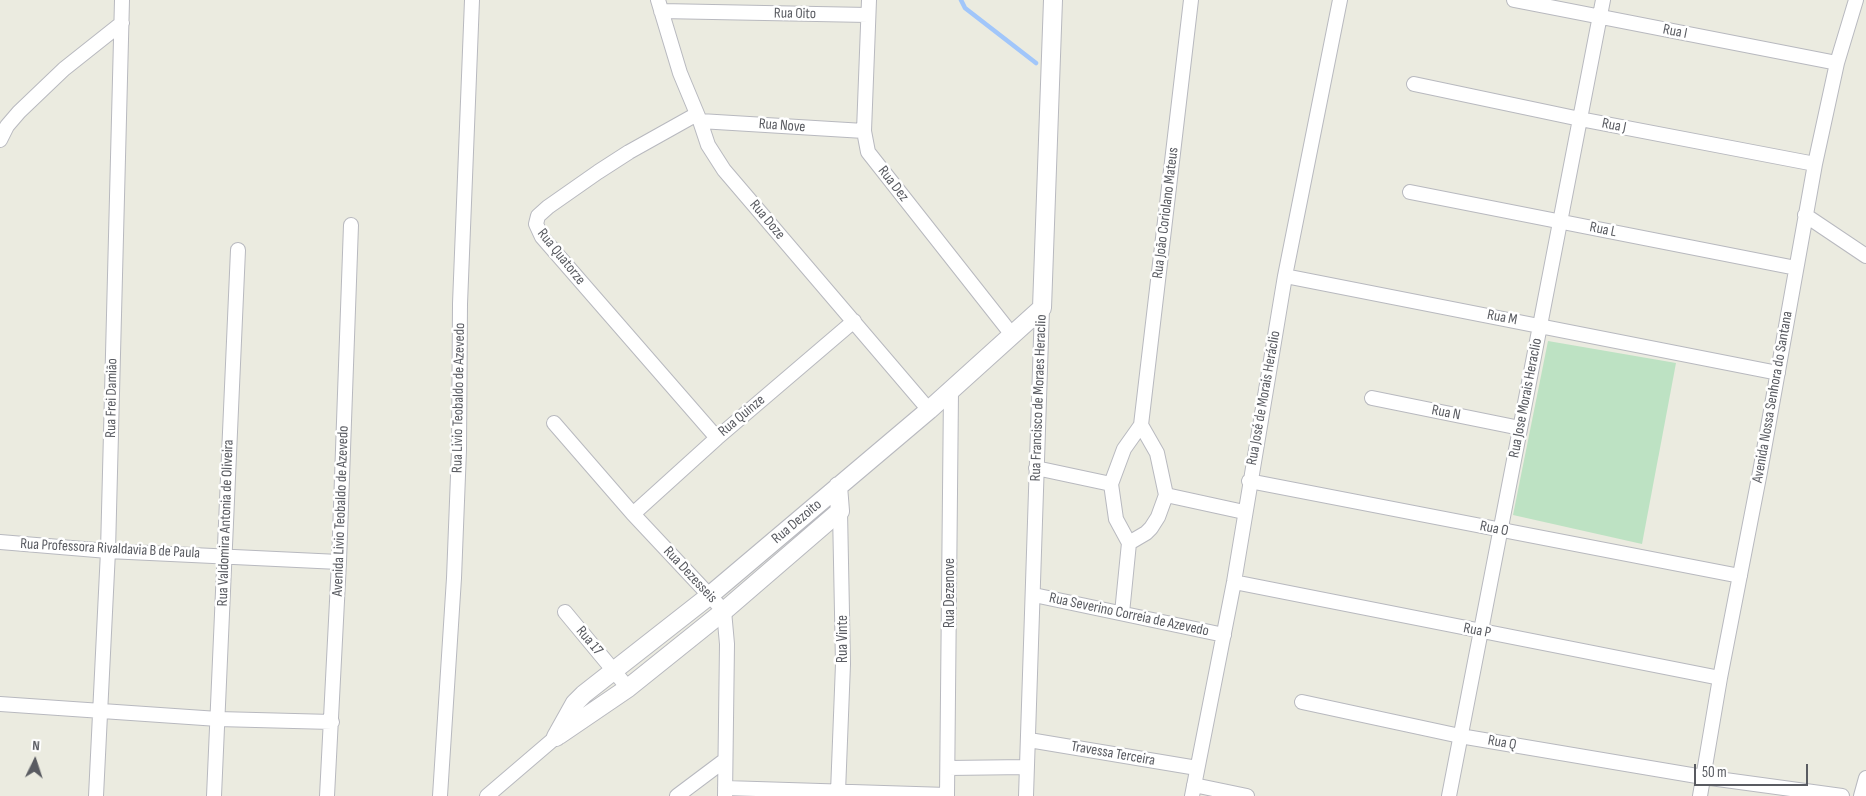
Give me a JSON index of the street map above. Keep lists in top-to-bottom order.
{
  "streets": {
    "street": [
      "Rua Oito",
      "Rua I",
      "Rua Nove",
      "Rua J",
      "Rua Dez",
      "Rua João Coriolano Mateus",
      "Rua Doze",
      "Rua L",
      "Rua Quatorze",
      "Rua M",
      "Avenida Nossa Senhora do Santana",
      "Rua Frei Damião",
      "Rua Livio Teobaldo de Azevedo",
      "Rua Francisco de Moraes Heraclio",
      "Rua José de Morais Heráclio",
      "Rua Jose Morais Heraclio",
      "Rua N",
      "Rua Quinze",
      "Avenida Livio Teobaldo de Azevedo",
      "Rua Dezoito",
      "Rua Valdomira Antonia de Oliveira",
      "Rua O",
      "Rua Professora Rivaldavia B de Paula",
      "Rua Dezesseis",
      "Rua Dezenove",
      "Rua Severino Correia de Azevedo",
      "Rua P",
      "Rua Vinte",
      "Rua 17",
      "Rua Q",
      "Travessa Terceira"
    ]
  },
  "crossings": [
    ["Rua Oito", "Rua Dez"],
    ["Rua Oito", "Rua Doze"],
    ["Rua I", "Avenida Nossa Senhora do Santana"],
    ["Rua I", "Rua Jose Morais Heraclio"],
    ["Rua Nove", "Rua Dez"],
    ["Rua Nove", "Rua Doze"],
    ["Rua Nove", "Rua Quatorze"],
    ["Rua J", "Avenida Nossa Senhora do Santana"],
    ["Rua J", "Rua Jose Morais Heraclio"],
    ["Rua Dez", "Rua Dezoito"],
    ["Rua Doze", "Rua Quatorze"],
    ["Rua Doze", "Rua Quinze"],
    ["Rua Doze", "Rua Dezoito"],
    ["Rua L", "Avenida Nossa Senhora do Santana"],
    ["Rua L", "Rua Jose Morais Heraclio"],
    ["Rua Quatorze", "Rua Quinze"],
    ["Rua M", "Avenida Nossa Senhora do Santana"],
    ["Rua M", "Rua José de Morais Heráclio"],
    ["Rua M", "Rua Jose Morais Heraclio"],
    ["Avenida Nossa Senhora do Santana", "Rua O"],
    ["Avenida Nossa Senhora do Santana", "Rua P"],
    ["Avenida Nossa Senhora do Santana", "Rua Q"],
    ["Rua Frei Damião", "Rua Professora Rivaldavia B de Paula"],
    ["Rua Francisco de Moraes Heraclio", "Rua Dezoito"],
    ["Rua Francisco de Moraes Heraclio", "Rua Severino Correia de Azevedo"],
    ["Rua Francisco de Moraes Heraclio", "Travessa Terceira"],
    ["Rua José de Morais Heráclio", "Rua O"],
    ["Rua José de Morais Heráclio", "Rua Severino Correia de Azevedo"],
    ["Rua José de Morais Heráclio", "Rua P"],
    ["Rua José de Morais Heráclio", "Travessa Terceira"],
    ["Rua Jose Morais Heraclio", "Rua N"],
    ["Rua Jose Morais Heraclio", "Rua O"],
    ["Rua Jose Morais Heraclio", "Rua P"],
    ["Rua Jose Morais Heraclio", "Rua Q"],
    ["Rua Quinze", "Rua Dezesseis"],
    ["Avenida Livio Teobaldo de Azevedo", "Rua Professora Rivaldavia B de Paula"],
    ["Rua Dezoito", "Rua Dezesseis"],
    ["Rua Dezoito", "Rua Dezenove"],
    ["Rua Dezoito", "Rua Vinte"],
    ["Rua Dezoito", "Rua 17"],
    ["Rua Valdomira Antonia de Oliveira", "Rua Professora Rivaldavia B de Paula"]
  ],
  "scale_bar": "50 m",
  "north": "top"
}
